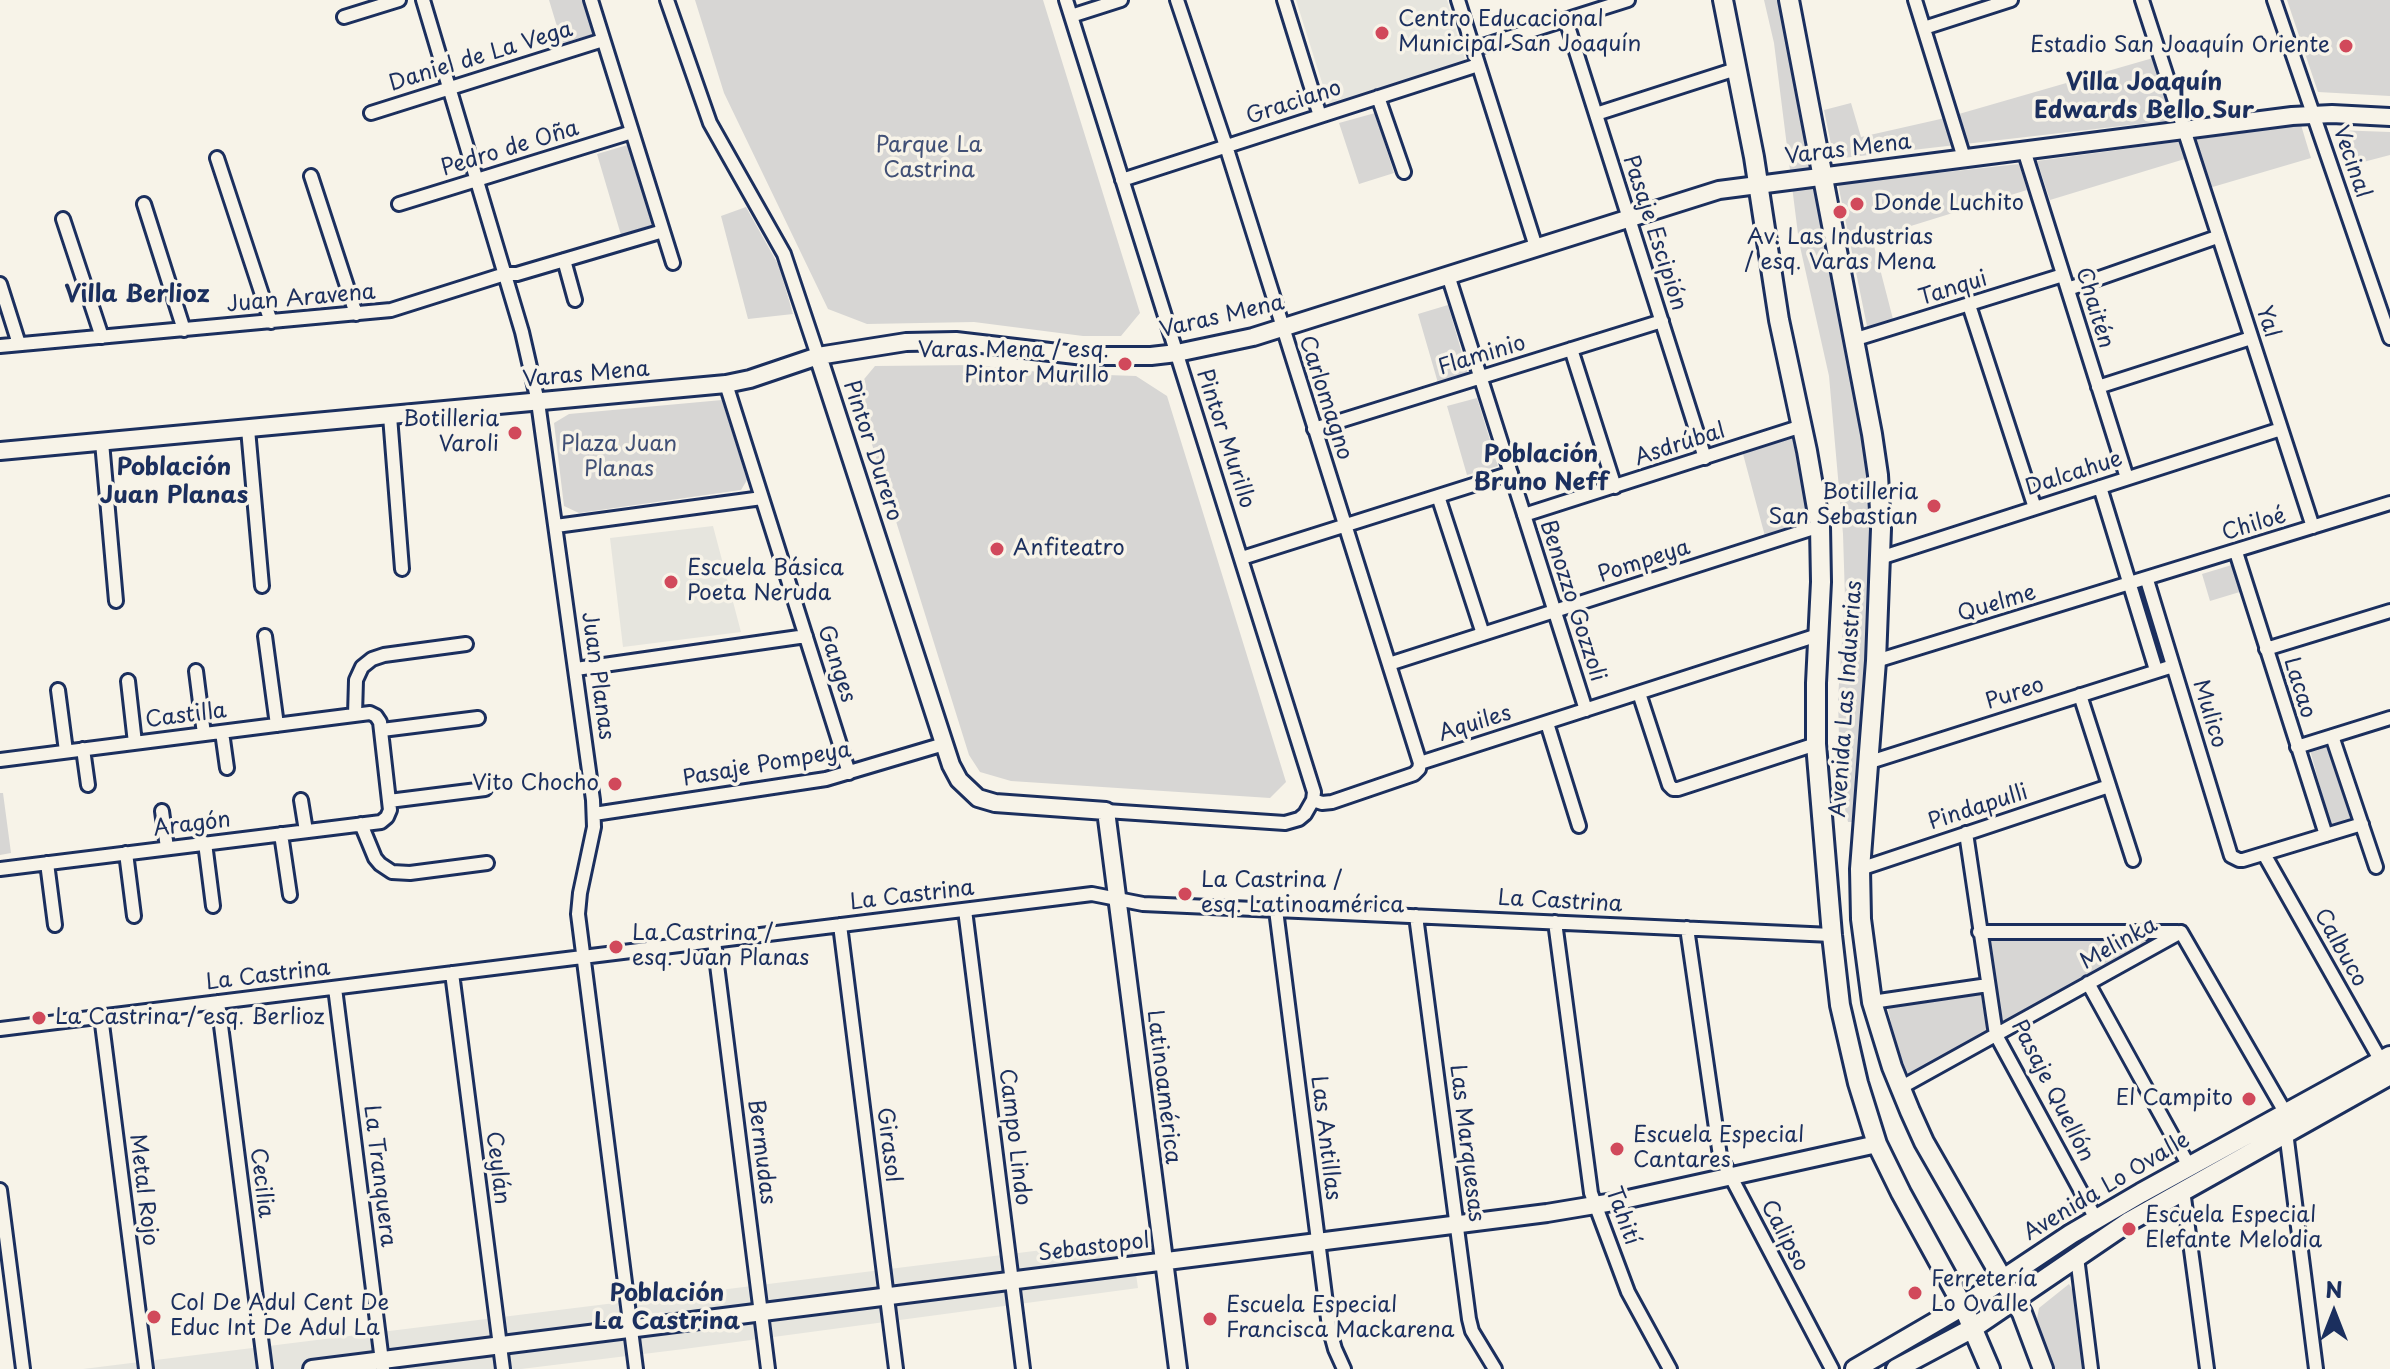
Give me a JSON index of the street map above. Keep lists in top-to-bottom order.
{
  "streets": {
    "main road": ["Avenida Las Industrias", "Avenida Lo Ovalle"],
    "street": [
      "Daniel de La Vega",
      "Graciano",
      "Pedro de Oña",
      "Varas Mena",
      "Vecinal",
      "Pasaje Escipión",
      "Tanqui",
      "Juan Aravena",
      "Chaitén",
      "Yal",
      "Flaminio",
      "Carlomagno",
      "Pintor Murillo",
      "Asdrúbal",
      "Pintor Durero",
      "Dalcahue",
      "Chiloé",
      "Pompeya",
      "Benozzo Gozzoli",
      "Quelme",
      "Ganges",
      "Juan Planas",
      "Lacao",
      "Pureo",
      "Mulico",
      "Castilla",
      "Aquiles",
      "Pasaje Pompeya",
      "Pindapulli",
      "Aragón",
      "La Castrina",
      "Melinka",
      "Calbuco",
      "Latinoamérica",
      "Pasaje Quellón",
      "Campo Lindo",
      "Las Antillas",
      "Las Marquesas",
      "Girasol",
      "Bermudas",
      "Ceylán",
      "La Tranquera",
      "Cecilia",
      "Metal Rojo",
      "Tahití",
      "Calipso",
      "Sebastopol"
    ]
  },
  "crossings": [
    ["Daniel de La Vega", "Juan Planas"],
    ["Graciano", "Carlomagno"],
    ["Graciano", "Pintor Murillo"],
    ["Pedro de Oña", "Juan Planas"],
    ["Varas Mena", "Vecinal"],
    ["Varas Mena", "Pasaje Escipión"],
    ["Varas Mena", "Chaitén"],
    ["Varas Mena", "Yal"],
    ["Varas Mena", "Carlomagno"],
    ["Varas Mena", "Pintor Murillo"],
    ["Varas Mena", "Pintor Durero"],
    ["Varas Mena", "Benozzo Gozzoli"],
    ["Varas Mena", "Ganges"],
    ["Varas Mena", "Juan Planas"],
    ["Varas Mena", "Avenida Las Industrias"],
    ["Pasaje Escipión", "Flaminio"],
    ["Pasaje Escipión", "Asdrúbal"],
    ["Tanqui", "Chaitén"],
    ["Tanqui", "Avenida Las Industrias"],
    ["Juan Aravena", "Juan Planas"],
    ["Chaitén", "Dalcahue"],
    ["Yal", "Dalcahue"],
    ["Yal", "Chiloé"],
    ["Flaminio", "Carlomagno"],
    ["Flaminio", "Benozzo Gozzoli"],
    ["Carlomagno", "Pompeya"],
    ["Carlomagno", "Aquiles"],
    ["Pintor Murillo", "Aquiles"],
    ["Asdrúbal", "Benozzo Gozzoli"],
    ["Asdrúbal", "Avenida Las Industrias"],
    ["Pintor Durero", "Pasaje Pompeya"],
    ["Pintor Durero", "Latinoamérica"],
    ["Dalcahue", "Avenida Las Industrias"],
    ["Chiloé", "Quelme"],
    ["Chiloé", "Lacao"],
    ["Chiloé", "Mulico"],
    ["Pompeya", "Benozzo Gozzoli"],
    ["Pompeya", "Avenida Las Industrias"],
    ["Benozzo Gozzoli", "Aquiles"],
    ["Quelme", "Avenida Las Industrias"],
    ["Ganges", "Pasaje Pompeya"],
    ["Juan Planas", "Pasaje Pompeya"],
    ["Juan Planas", "La Castrina"],
    ["Juan Planas", "Sebastopol"],
    ["Pureo", "Avenida Las Industrias"],
    ["Pureo", "Mulico"],
    ["Avenida Las Industrias", "Aquiles"],
    ["Avenida Las Industrias", "Pindapulli"],
    ["Avenida Las Industrias", "La Castrina"],
    ["Avenida Las Industrias", "Melinka"],
    ["Avenida Las Industrias", "Avenida Lo Ovalle"],
    ["Avenida Las Industrias", "Sebastopol"],
    ["Mulico", "Calbuco"],
    ["Pindapulli", "Pasaje Quellón"],
    ["La Castrina", "Latinoamérica"],
    ["La Castrina", "Campo Lindo"],
    ["La Castrina", "Las Antillas"],
    ["La Castrina", "Las Marquesas"],
    ["La Castrina", "Girasol"],
    ["La Castrina", "Bermudas"],
    ["La Castrina", "Ceylán"],
    ["La Castrina", "La Tranquera"],
    ["La Castrina", "Cecilia"],
    ["La Castrina", "Metal Rojo"],
    ["La Castrina", "Tahití"],
    ["La Castrina", "Calipso"],
    ["Melinka", "Pasaje Quellón"],
    ["Calbuco", "Avenida Lo Ovalle"],
    ["Latinoamérica", "Sebastopol"],
    ["Pasaje Quellón", "Avenida Lo Ovalle"],
    ["Campo Lindo", "Sebastopol"],
    ["Las Antillas", "Sebastopol"],
    ["Las Marquesas", "Sebastopol"],
    ["Girasol", "Sebastopol"],
    ["Bermudas", "Sebastopol"],
    ["Ceylán", "Sebastopol"],
    ["La Tranquera", "Sebastopol"],
    ["Tahití", "Sebastopol"],
    ["Calipso", "Sebastopol"]
  ],
  "districts": [
    "Villa Joaquín Edwards Bello Sur",
    "Villa Berlioz",
    "Población Bruno Neff",
    "Población Juan Planas",
    "Población La Castrina"
  ],
  "parks": ["Parque La Castrina", "Plaza Juan Planas"],
  "places": [
    "Centro Educacional Municipal San Joaquín",
    "Estadio San Joaquín Oriente",
    "Donde Luchito",
    "Av. Las Industrias / esq. Varas Mena",
    "Varas Mena / esq. Pintor Murillo",
    "Botilleria Varoli",
    "Botilleria San Sebastian",
    "Anfiteatro",
    "Escuela Básica Poeta Neruda",
    "Vito Chocho",
    "La Castrina / esq. Latinoamérica",
    "La Castrina / esq. Juan Planas",
    "La Castrina / esq. Berlioz",
    "El Campito",
    "Escuela Especial Cantares",
    "Escuela Especial Elefante Melodia",
    "Ferretería Lo Ovalle",
    "Col De Adul Cent De Educ Int De Adul La",
    "Escuela Especial Francisca Mackarena"
  ],
  "north": "top"
}
